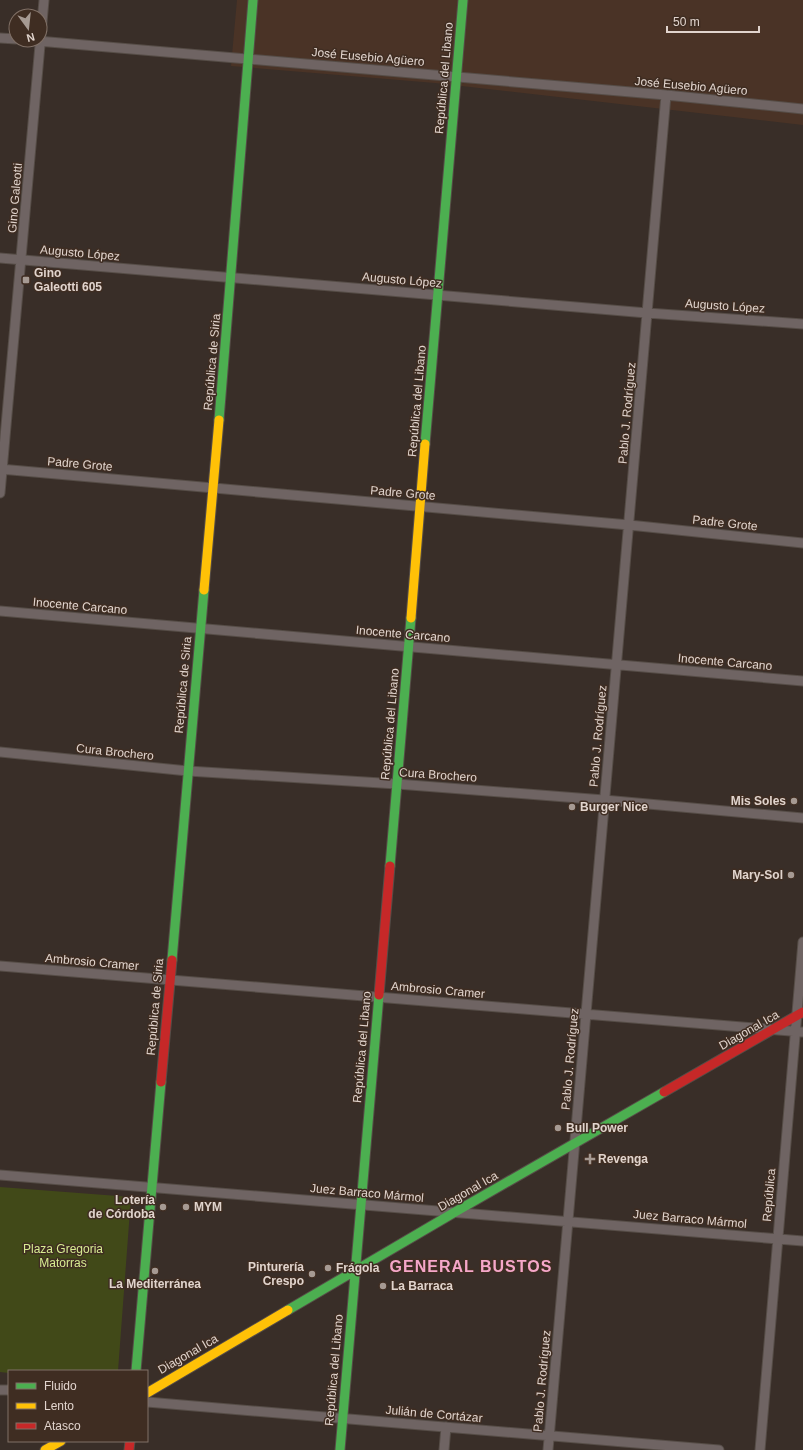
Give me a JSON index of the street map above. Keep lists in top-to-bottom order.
{
  "streets": {
    "main road": ["República del Libano", "República de Siria", "Diagonal Ica"],
    "street": [
      "José Eusebio Agüero",
      "Gino Galeotti",
      "Augusto López",
      "Pablo J. Rodríguez",
      "Padre Grote",
      "Inocente Carcano",
      "Cura Brochero",
      "Ambrosio Cramer",
      "Juez Barraco Mármol",
      "República",
      "Julián de Cortázar"
    ]
  },
  "crossings": [
    ["José Eusebio Agüero", "República del Libano"],
    ["José Eusebio Agüero", "República de Siria"],
    ["José Eusebio Agüero", "Pablo J. Rodríguez"],
    ["República del Libano", "Augusto López"],
    ["República del Libano", "Padre Grote"],
    ["República del Libano", "Inocente Carcano"],
    ["República del Libano", "Cura Brochero"],
    ["República del Libano", "Ambrosio Cramer"],
    ["República del Libano", "Diagonal Ica"],
    ["República del Libano", "Juez Barraco Mármol"],
    ["República del Libano", "Julián de Cortázar"],
    ["Gino Galeotti", "Augusto López"],
    ["Gino Galeotti", "Padre Grote"],
    ["Augusto López", "República de Siria"],
    ["Augusto López", "Pablo J. Rodríguez"],
    ["República de Siria", "Padre Grote"],
    ["República de Siria", "Inocente Carcano"],
    ["República de Siria", "Cura Brochero"],
    ["República de Siria", "Ambrosio Cramer"],
    ["República de Siria", "Juez Barraco Mármol"],
    ["Pablo J. Rodríguez", "Padre Grote"],
    ["Pablo J. Rodríguez", "Inocente Carcano"],
    ["Pablo J. Rodríguez", "Cura Brochero"],
    ["Pablo J. Rodríguez", "Ambrosio Cramer"],
    ["Pablo J. Rodríguez", "Diagonal Ica"],
    ["Pablo J. Rodríguez", "Juez Barraco Mármol"],
    ["Pablo J. Rodríguez", "Julián de Cortázar"],
    ["Ambrosio Cramer", "Diagonal Ica"],
    ["Ambrosio Cramer", "República"],
    ["Diagonal Ica", "Juez Barraco Mármol"],
    ["Diagonal Ica", "República"],
    ["Juez Barraco Mármol", "República"]
  ],
  "districts": ["GENERAL BUSTOS"],
  "parks": ["Plaza Gregoria Matorras"],
  "places": {
    "transit": ["Gino Galeotti 605"],
    "other": [
      "Mis Soles",
      "Burger Nice",
      "Mary-Sol",
      "Bull Power",
      "Lotería de Córdoba",
      "MYM",
      "Frágola",
      "La Mediterránea",
      "Pinturería Crespo",
      "La Barraca"
    ],
    "health": ["Revenga"]
  },
  "legend": ["Fluido", "Lento", "Atasco"],
  "scale_bar": "50 m",
  "north": "bottom"
}
